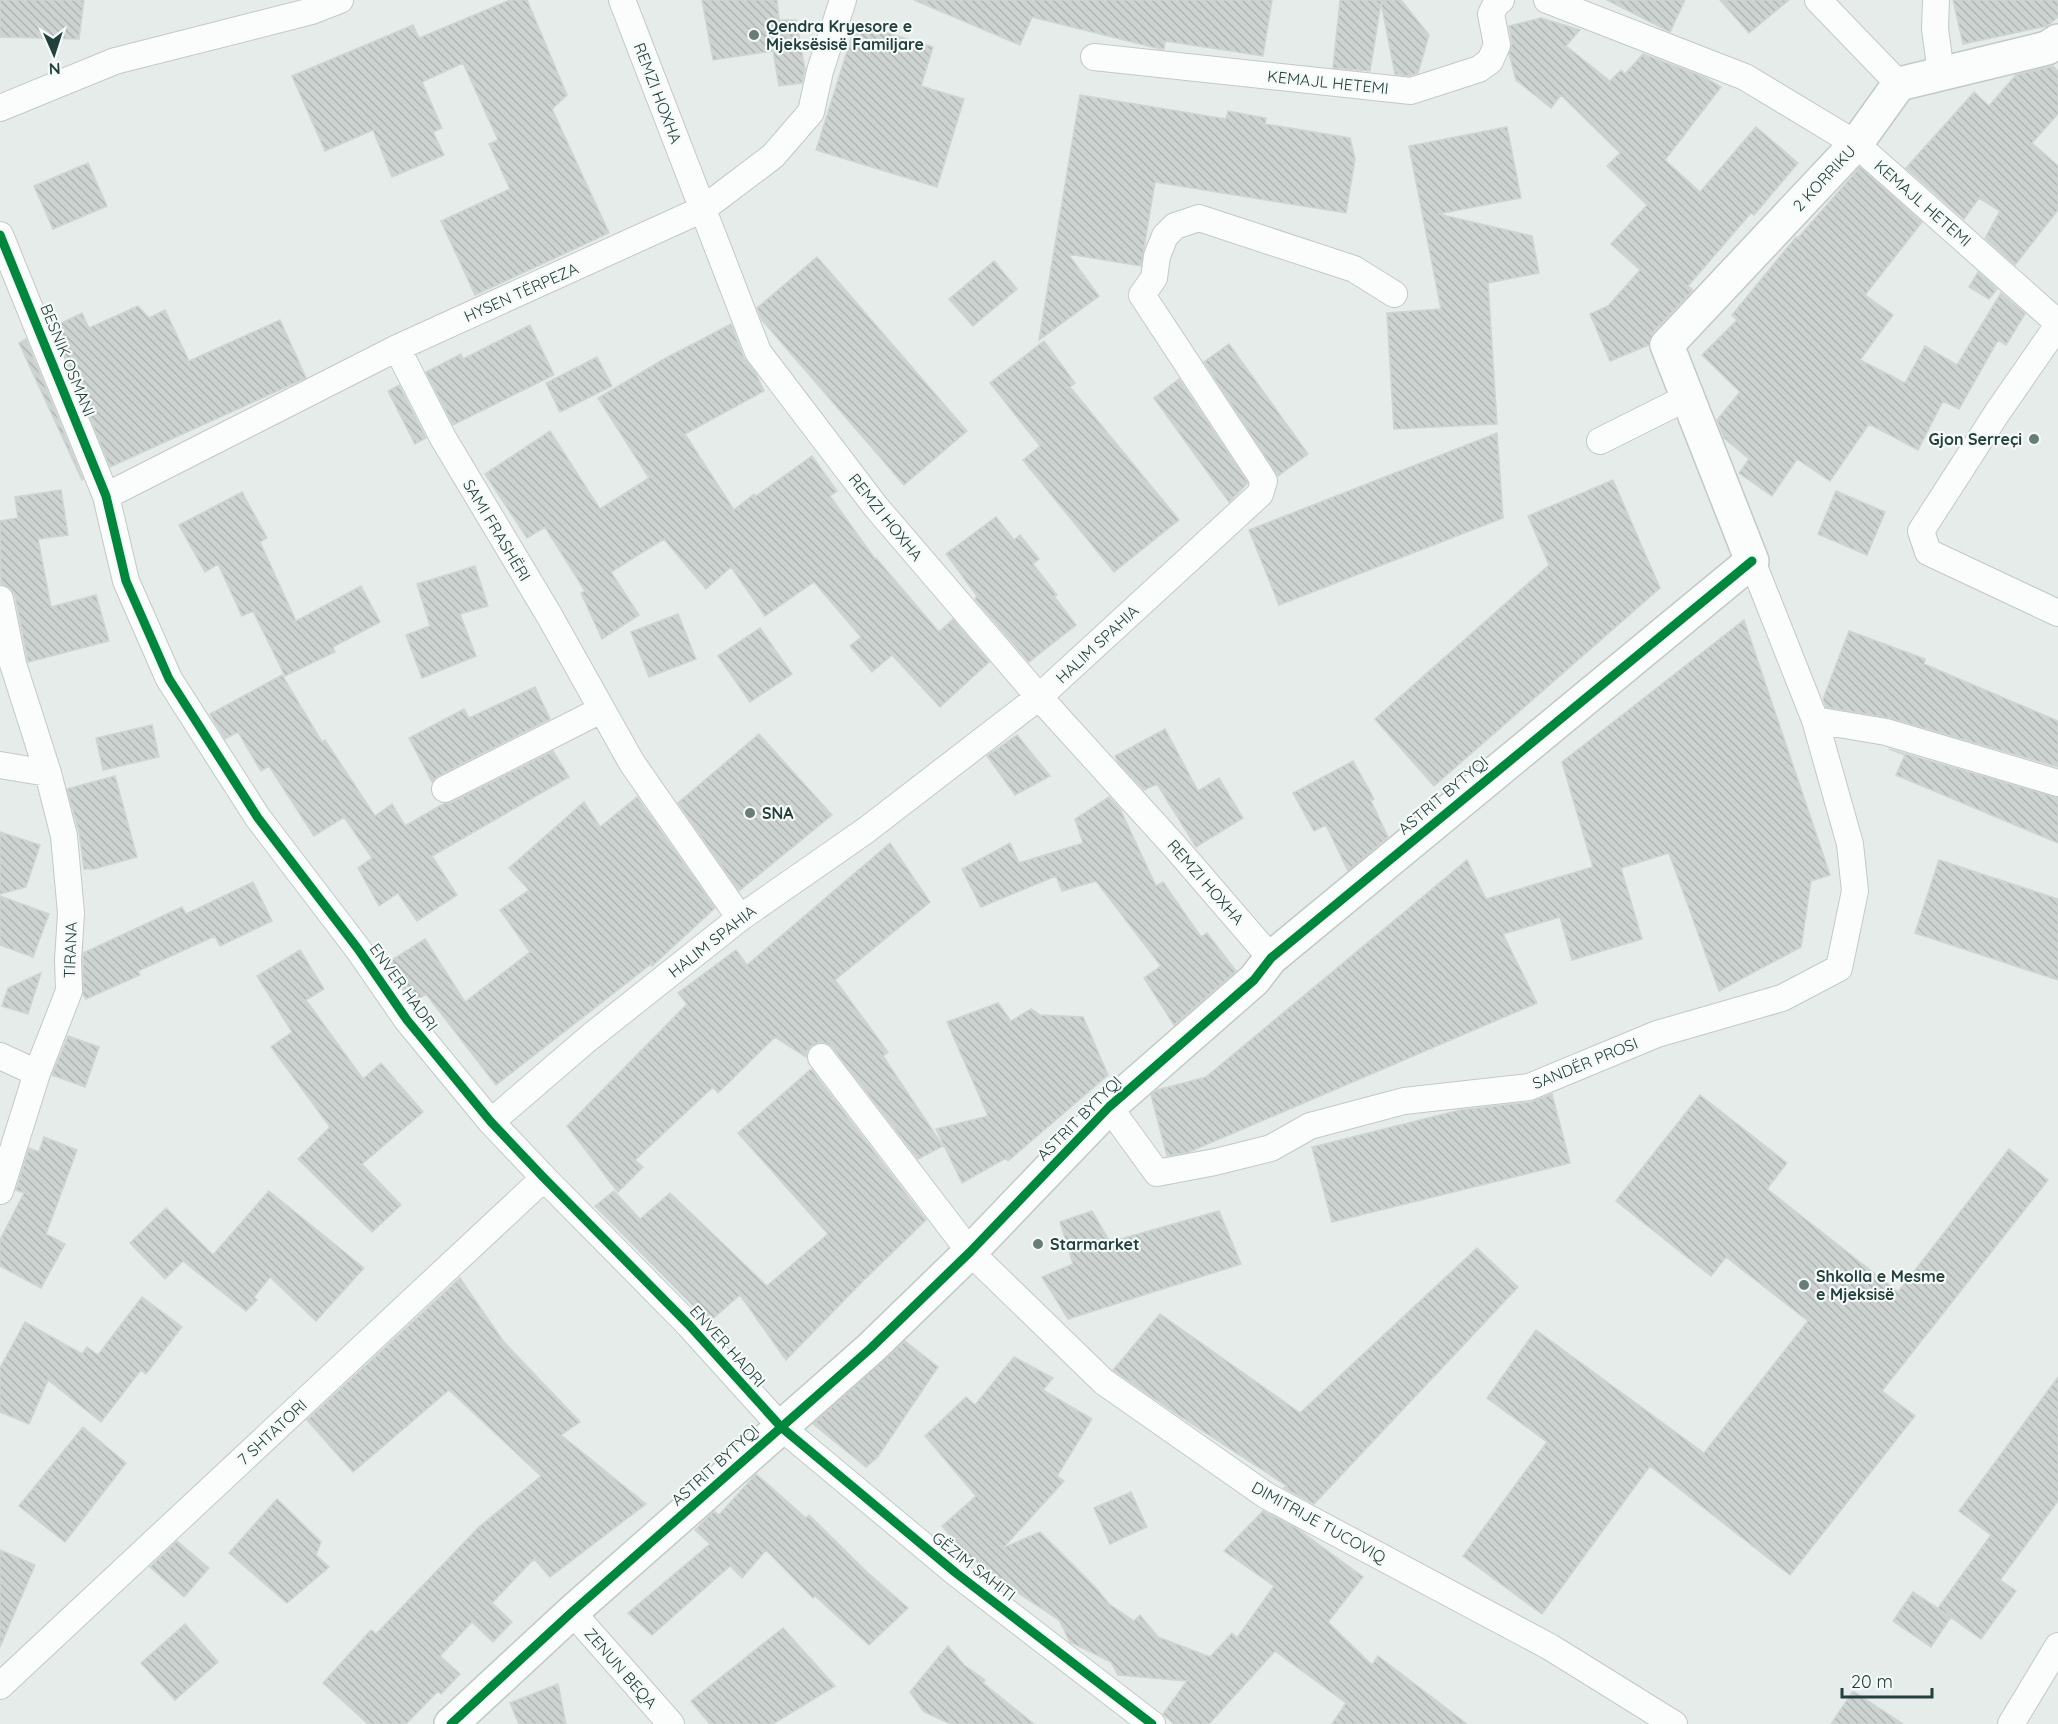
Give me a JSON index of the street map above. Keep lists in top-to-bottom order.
{
  "streets": {
    "street": [
      "KEMAJL HETEMI",
      "REMZI HOXHA",
      "2 KORRIKU",
      "HYSEN TËRPEZA",
      "BESNIK OSMANI",
      "SAMI FRASHËRI",
      "HALIM SPAHIA",
      "ASTRIT BYTYQI",
      "TIRANA",
      "ENVER HADRI",
      "SANDËR PROSI",
      "7 SHTATORI",
      "DIMITRIJE TUCOVIQ",
      "GËZIM SAHITI",
      "ZENUN BEQA"
    ]
  },
  "crossings": [
    ["KEMAJL HETEMI", "2 KORRIKU"],
    ["REMZI HOXHA", "HYSEN TËRPEZA"],
    ["REMZI HOXHA", "HALIM SPAHIA"],
    ["REMZI HOXHA", "ASTRIT BYTYQI"],
    ["2 KORRIKU", "ASTRIT BYTYQI"],
    ["HYSEN TËRPEZA", "BESNIK OSMANI"],
    ["HYSEN TËRPEZA", "SAMI FRASHËRI"],
    ["HYSEN TËRPEZA", "ENVER HADRI"],
    ["BESNIK OSMANI", "ENVER HADRI"],
    ["SAMI FRASHËRI", "HALIM SPAHIA"],
    ["HALIM SPAHIA", "ENVER HADRI"],
    ["ASTRIT BYTYQI", "ENVER HADRI"],
    ["ASTRIT BYTYQI", "SANDËR PROSI"],
    ["ASTRIT BYTYQI", "DIMITRIJE TUCOVIQ"],
    ["ASTRIT BYTYQI", "GËZIM SAHITI"],
    ["ASTRIT BYTYQI", "ZENUN BEQA"],
    ["ENVER HADRI", "7 SHTATORI"],
    ["ENVER HADRI", "GËZIM SAHITI"]
  ],
  "places": [
    "Qendra Kryesore e Mjeksësisë Familjare",
    "Gjon Serreçi",
    "SNA",
    "Starmarket",
    "Shkolla e Mesme e Mjeksisë"
  ],
  "scale_bar": "20 m",
  "north": "bottom"
}
